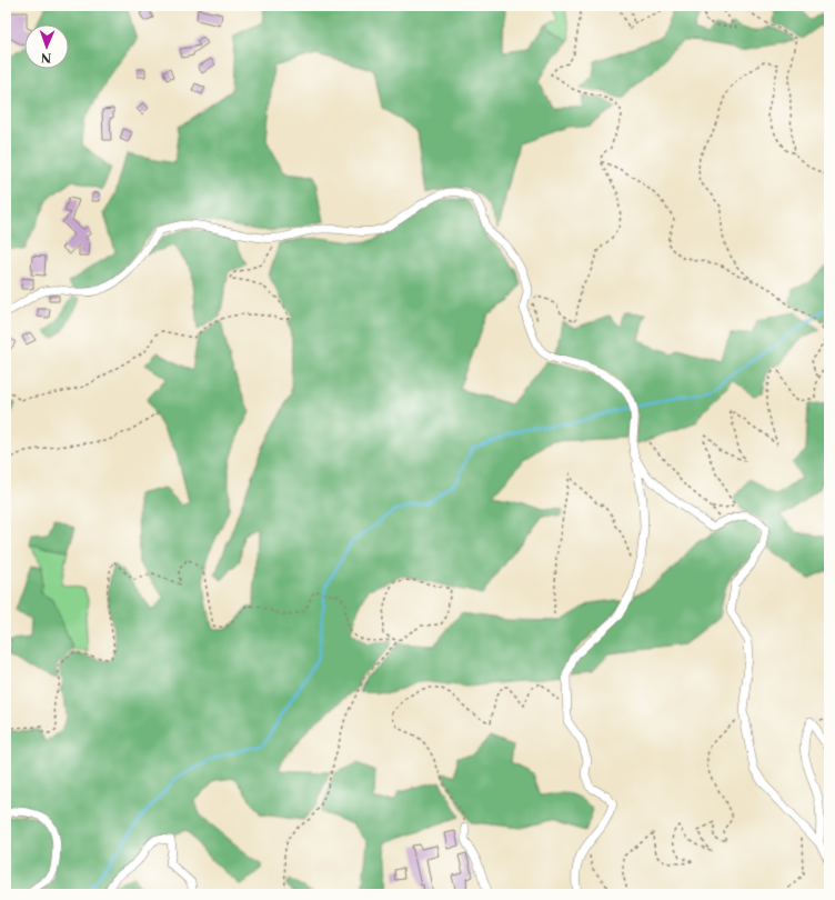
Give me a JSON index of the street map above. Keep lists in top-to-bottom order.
{
  "north": "bottom"
}
